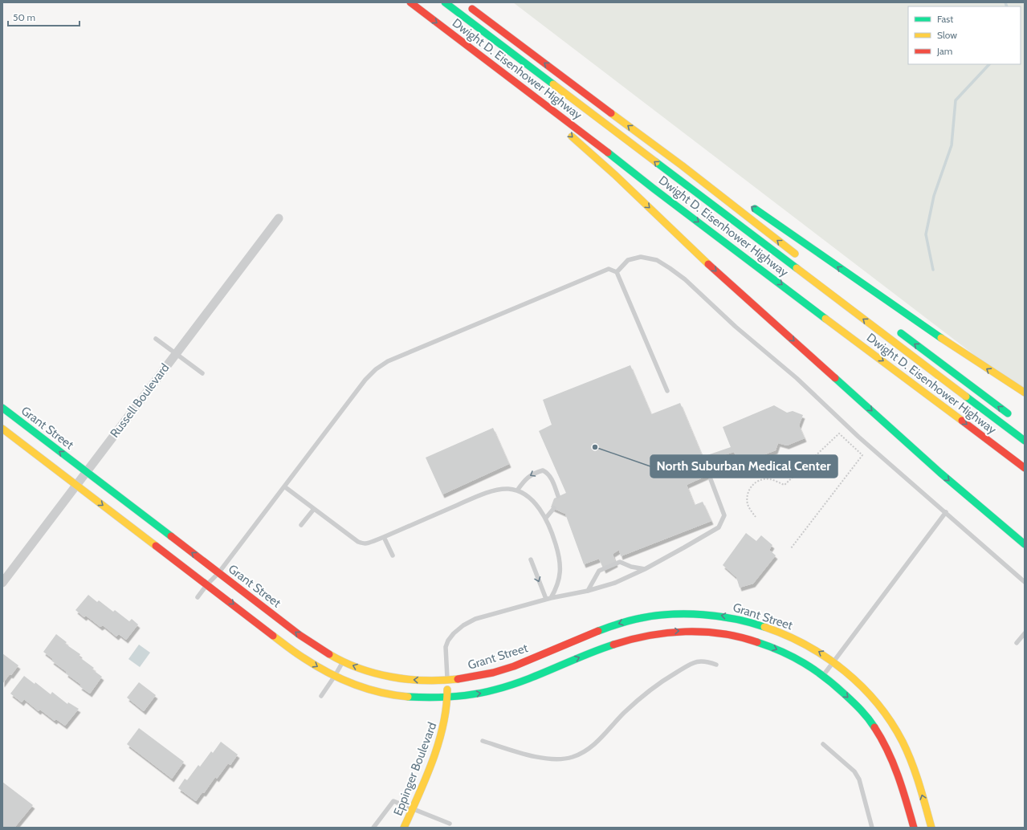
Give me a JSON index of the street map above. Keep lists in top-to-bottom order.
{
  "streets": {
    "main road": ["Dwight D. Eisenhower Highway", "Grant Street", "Eppinger Boulevard"],
    "street": ["Russell Boulevard"]
  },
  "crossings": [
    ["Russell Boulevard", "Grant Street"],
    ["Grant Street", "Eppinger Boulevard"]
  ],
  "places": ["North Suburban Medical Center"],
  "legend": ["Fast", "Slow", "Jam"],
  "scale_bar": "50 m"
}
